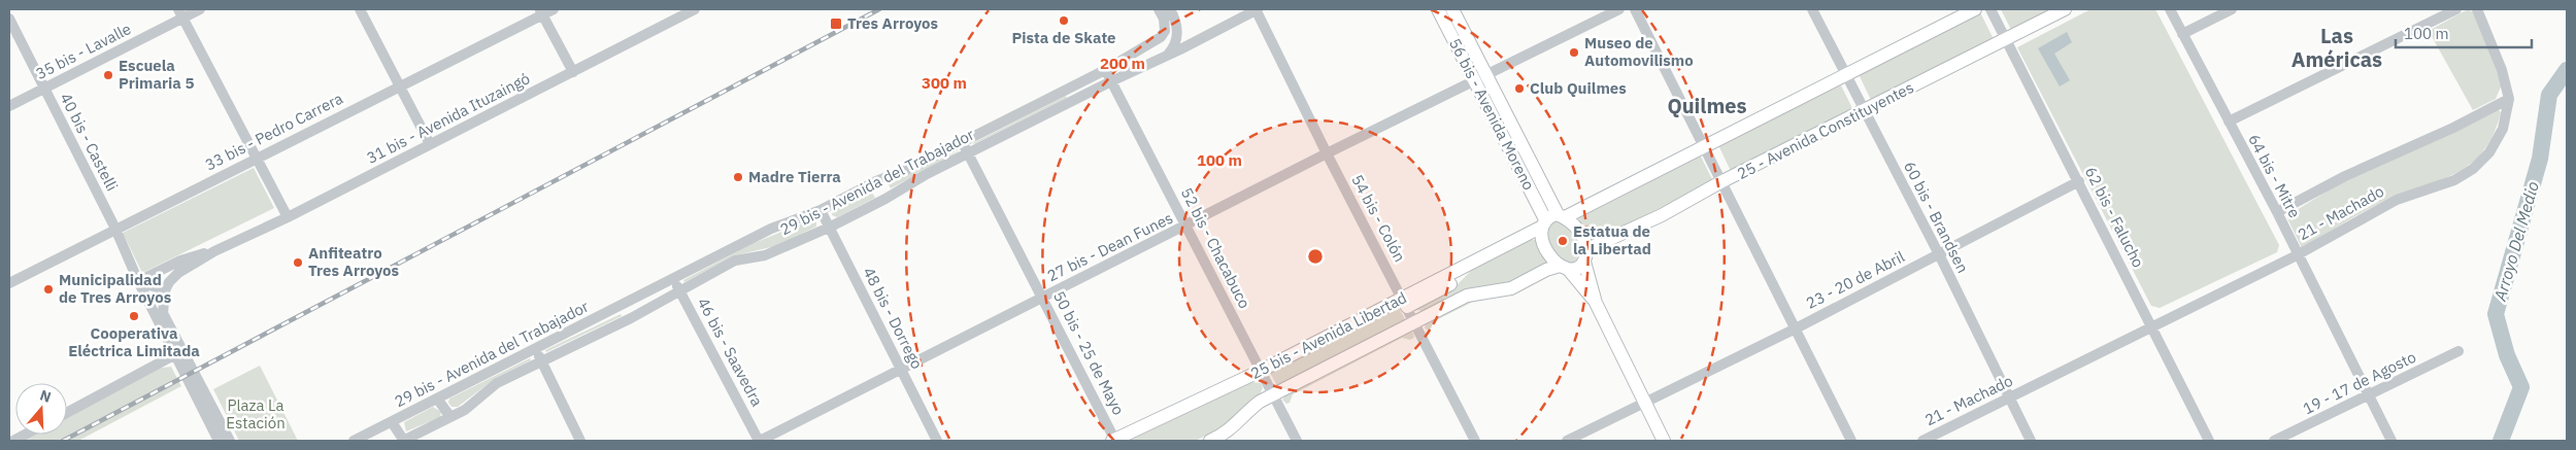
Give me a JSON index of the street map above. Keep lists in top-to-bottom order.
{
  "streets": {
    "main road": ["56 bis - Avenida Moreno", "25 - Avenida Constituyentes", "25 bis - Avenida Libertad"],
    "street": [
      "35 bis - Lavalle",
      "31 bis - Avenida Ituzaingó",
      "33 bis - Pedro Carrera",
      "40 bis - Castelli",
      "64 bis - Mitre",
      "29 bis - Avenida del Trabajador",
      "21 - Machado",
      "60 bis - Brandsen",
      "62 bis - Falucho",
      "54 bis - Colón",
      "27 bis - Dean Funes",
      "52 bis - Chacabuco",
      "23 - 20 de Abril",
      "48 bis - Dorrego",
      "46 bis - Saavedra",
      "50 bis - 25 de Mayo",
      "19 - 17 de Agosto"
    ]
  },
  "crossings": [
    ["35 bis - Lavalle", "40 bis - Castelli"],
    ["56 bis - Avenida Moreno", "27 bis - Dean Funes"],
    ["56 bis - Avenida Moreno", "25 bis - Avenida Libertad"],
    ["31 bis - Avenida Ituzaingó", "40 bis - Castelli"],
    ["25 - Avenida Constituyentes", "60 bis - Brandsen"],
    ["25 - Avenida Constituyentes", "62 bis - Falucho"],
    ["25 - Avenida Constituyentes", "25 bis - Avenida Libertad"],
    ["33 bis - Pedro Carrera", "40 bis - Castelli"],
    ["64 bis - Mitre", "21 - Machado"],
    ["64 bis - Mitre", "19 - 17 de Agosto"],
    ["29 bis - Avenida del Trabajador", "54 bis - Colón"],
    ["29 bis - Avenida del Trabajador", "52 bis - Chacabuco"],
    ["29 bis - Avenida del Trabajador", "48 bis - Dorrego"],
    ["29 bis - Avenida del Trabajador", "46 bis - Saavedra"],
    ["29 bis - Avenida del Trabajador", "50 bis - 25 de Mayo"],
    ["21 - Machado", "60 bis - Brandsen"],
    ["21 - Machado", "62 bis - Falucho"],
    ["60 bis - Brandsen", "23 - 20 de Abril"],
    ["62 bis - Falucho", "23 - 20 de Abril"],
    ["54 bis - Colón", "27 bis - Dean Funes"],
    ["54 bis - Colón", "25 bis - Avenida Libertad"],
    ["27 bis - Dean Funes", "52 bis - Chacabuco"],
    ["27 bis - Dean Funes", "48 bis - Dorrego"],
    ["27 bis - Dean Funes", "46 bis - Saavedra"],
    ["27 bis - Dean Funes", "50 bis - 25 de Mayo"],
    ["52 bis - Chacabuco", "25 bis - Avenida Libertad"],
    ["25 bis - Avenida Libertad", "50 bis - 25 de Mayo"]
  ],
  "districts": ["Las Américas", "Quilmes"],
  "water": ["Arroyo Del Medio"],
  "parks": ["Plaza La Estación"],
  "places": {
    "other": [
      "Pista de Skate",
      "Museo de Automovilismo",
      "Escuela Primaria 5",
      "Club Quilmes",
      "Madre Tierra",
      "Estatua de la Libertad",
      "Anfiteatro Tres Arroyos",
      "Municipalidad de Tres Arroyos",
      "Cooperativa Eléctrica Limitada"
    ],
    "transit": ["Tres Arroyos"]
  },
  "scale_bar": "100 m",
  "north": "top",
  "rings": ["200 m", "300 m", "100 m"]
}
